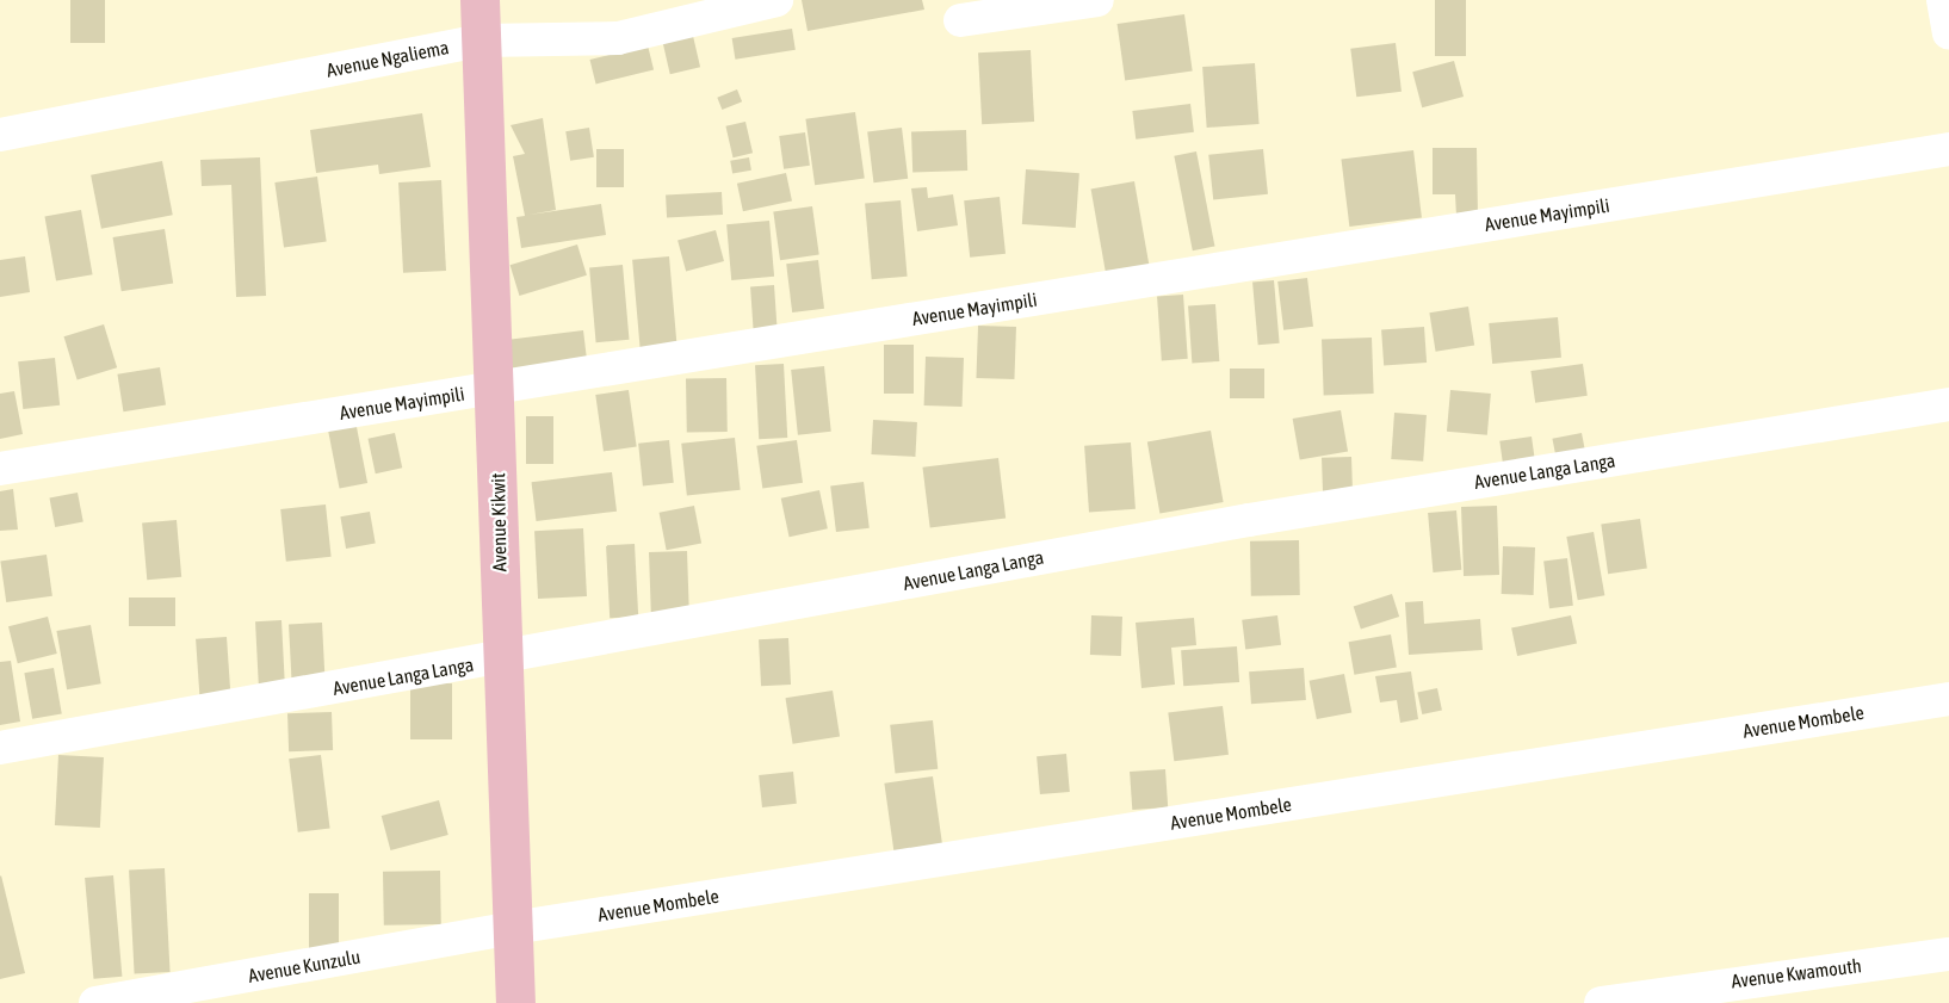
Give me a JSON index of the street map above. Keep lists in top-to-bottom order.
{
  "streets": {
    "main road": ["Avenue Kikwit"],
    "street": [
      "Avenue Ngaliema",
      "Avenue Mayimpili",
      "Avenue Langa Langa",
      "Avenue Mombele",
      "Avenue Kunzulu",
      "Avenue Kwamouth"
    ]
  },
  "crossings": [
    ["Avenue Ngaliema", "Avenue Kikwit"],
    ["Avenue Mayimpili", "Avenue Kikwit"],
    ["Avenue Langa Langa", "Avenue Kikwit"],
    ["Avenue Kikwit", "Avenue Mombele"],
    ["Avenue Kikwit", "Avenue Kunzulu"],
    ["Avenue Mombele", "Avenue Kunzulu"]
  ]
}
